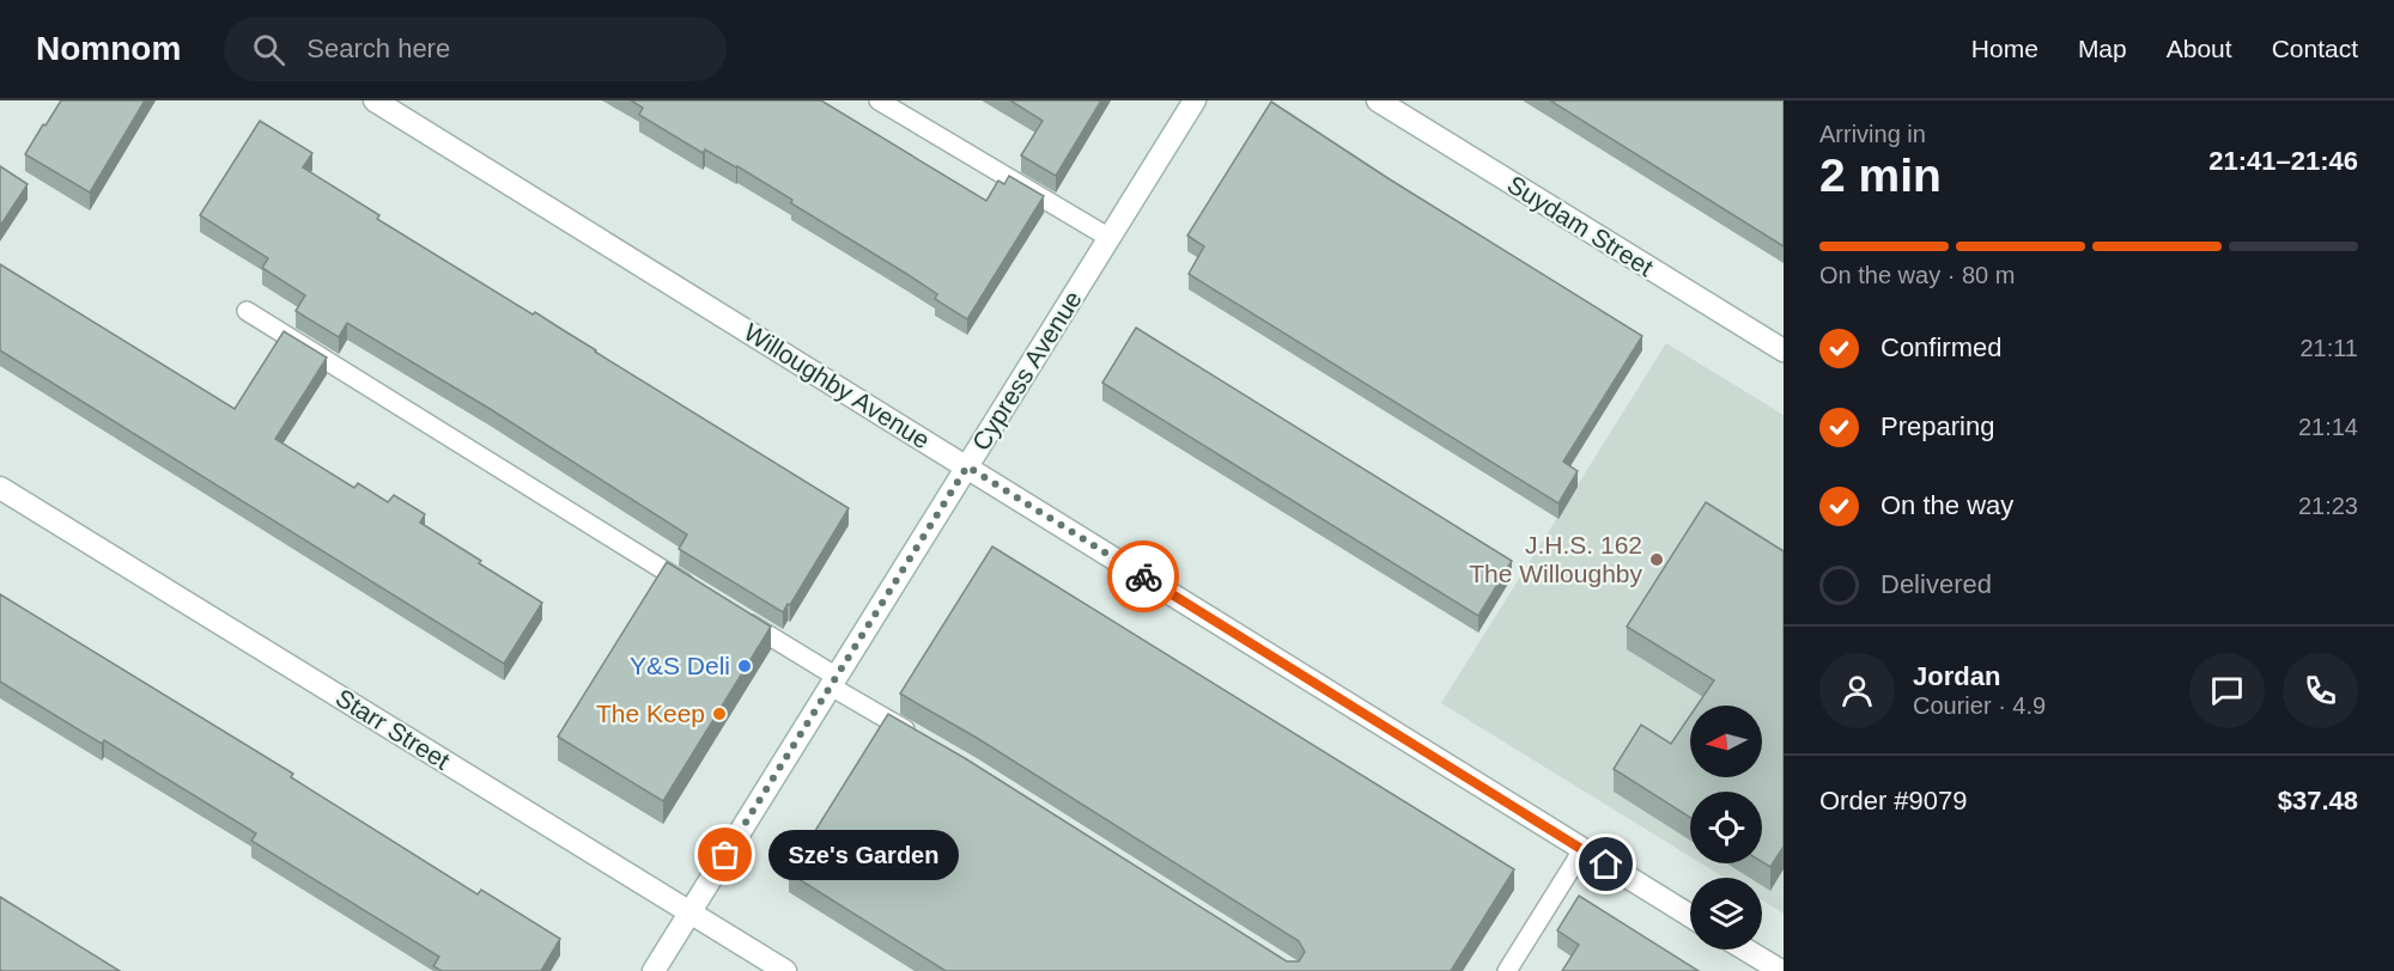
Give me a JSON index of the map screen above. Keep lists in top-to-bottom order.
{
  "streets": {
    "street": [
      "Suydam Street",
      "Cypress Avenue",
      "Willoughby Avenue",
      "Starr Street"
    ]
  },
  "crossings": [
    ["Cypress Avenue", "Willoughby Avenue"],
    ["Cypress Avenue", "Starr Street"]
  ],
  "places": [
    "J.H.S. 162 The Willoughby",
    "Y&S Deli",
    "The Keep",
    "Sze's Garden"
  ],
  "north": "left",
  "page": {
    "header": "Nomnom",
    "search": "Search here",
    "nav": [
      "Home",
      "Map",
      "About",
      "Contact"
    ],
    "heading": ["2 min", "Arriving in", "21:41–21:46"],
    "panel": [
      "Jordan",
      "Courier · 4.9",
      "Order #9079",
      "$37.48"
    ],
    "bar": "On the way · 80 m",
    "list": [
      ["Confirmed", "21:11"],
      ["Preparing", "21:14"],
      ["On the way", "21:23"],
      "Delivered"
    ],
    "bubble": "Sze's Garden"
  }
}
